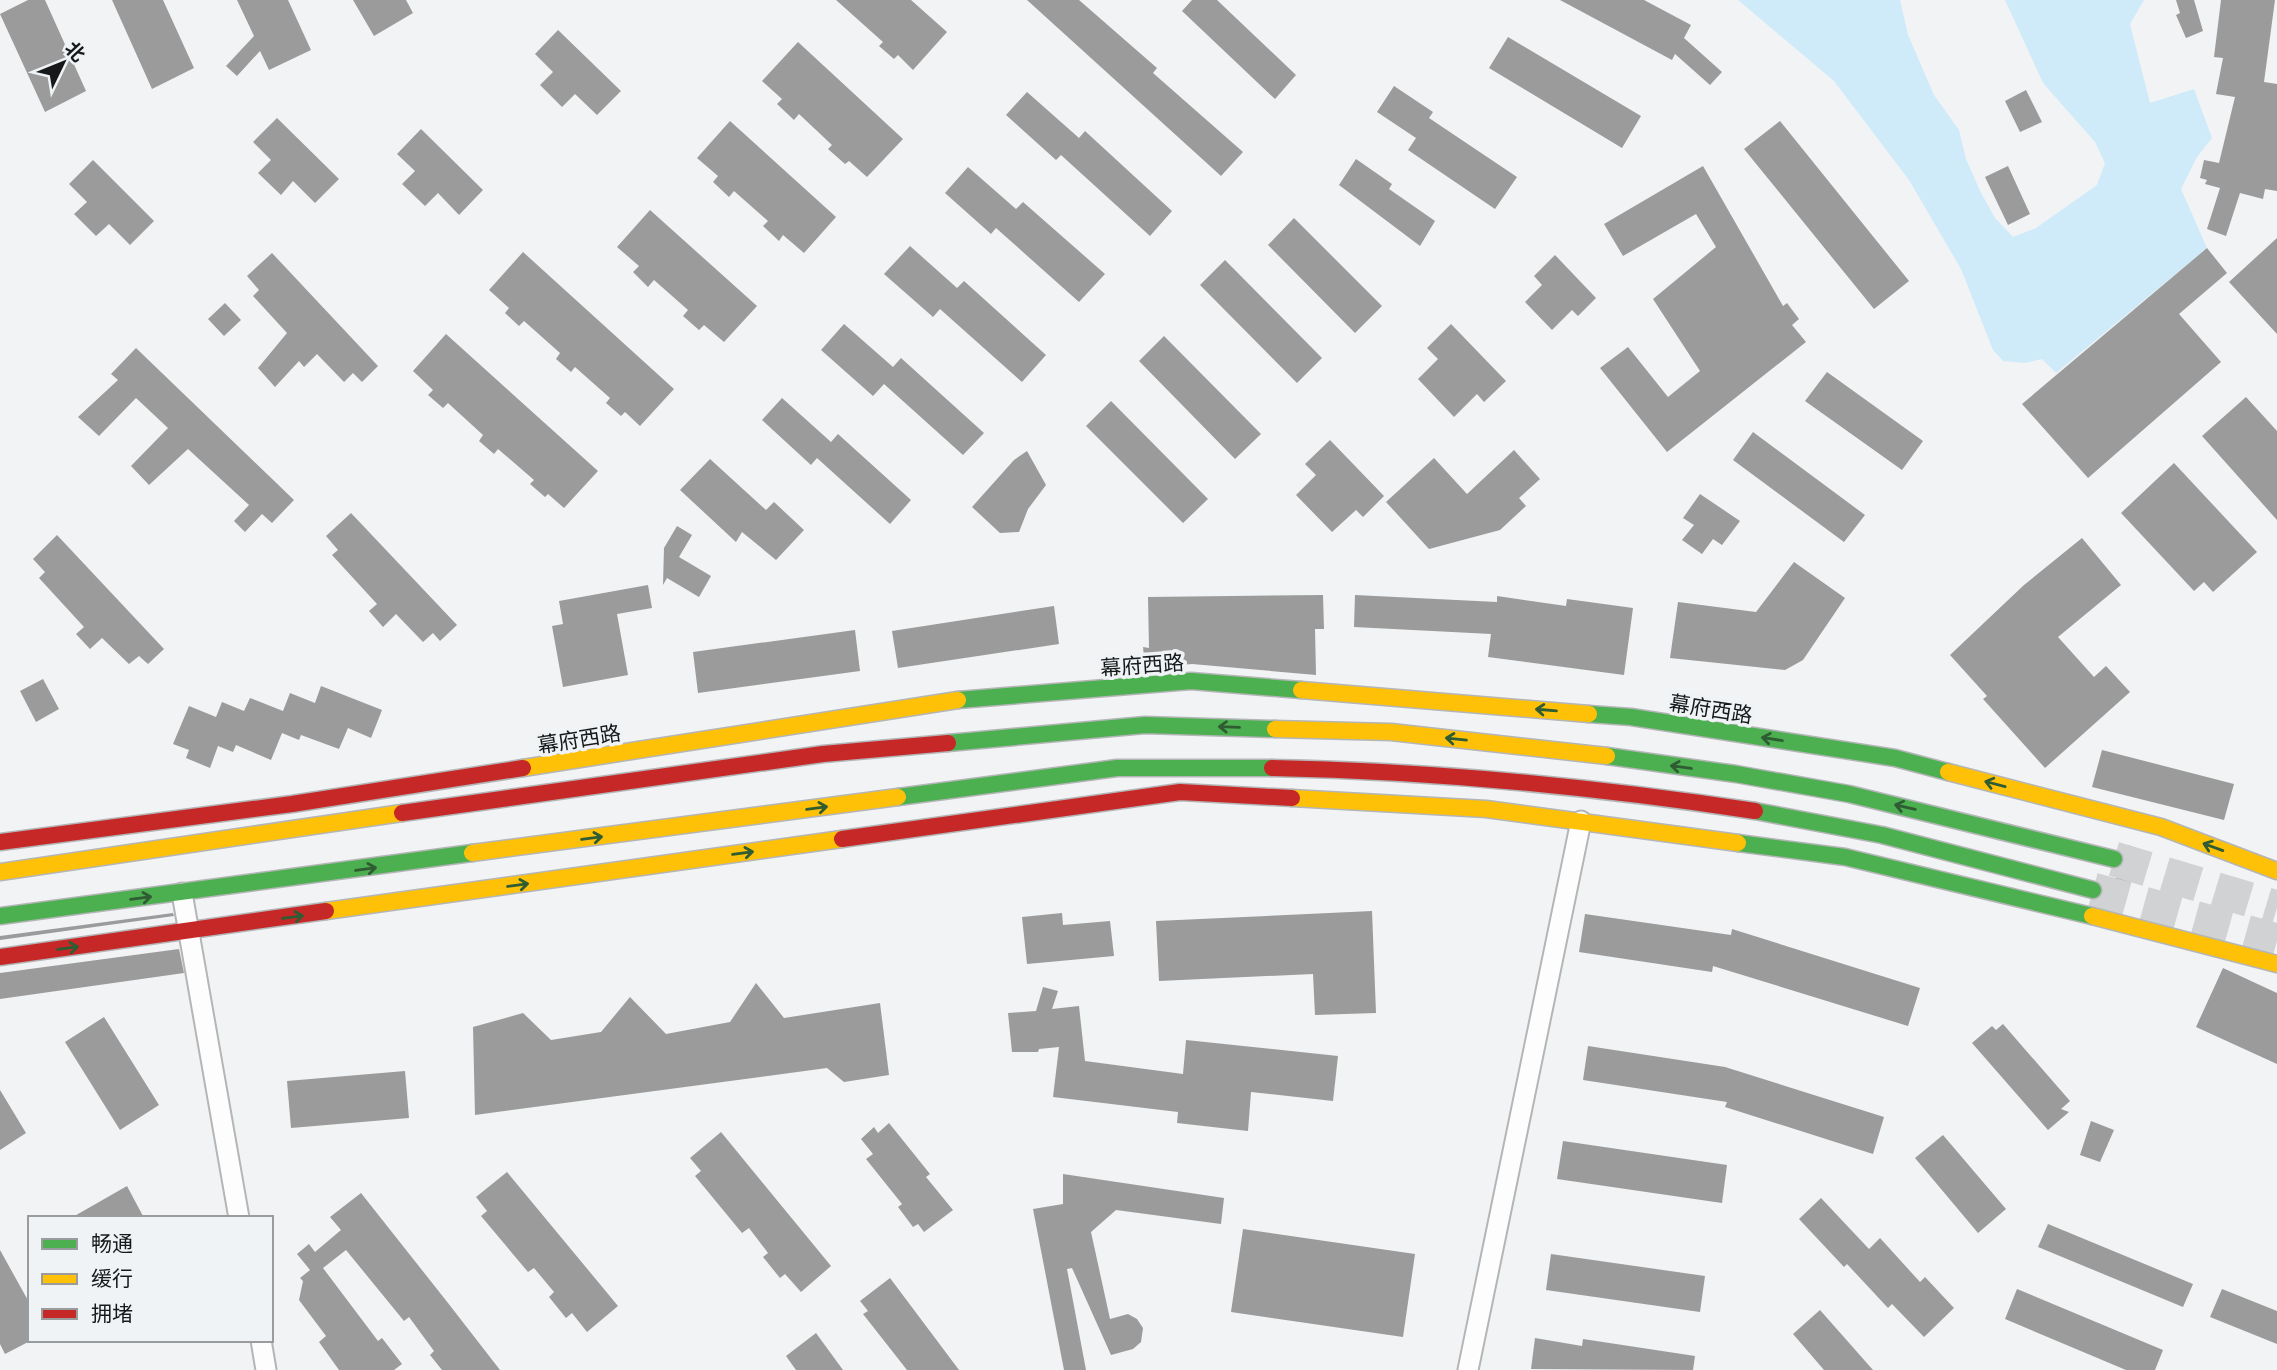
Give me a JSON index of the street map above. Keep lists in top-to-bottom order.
{
  "streets": {
    "main road": ["幕府西路"]
  },
  "legend": ["畅通", "缓行", "拥堵"],
  "north": "top right"
}
